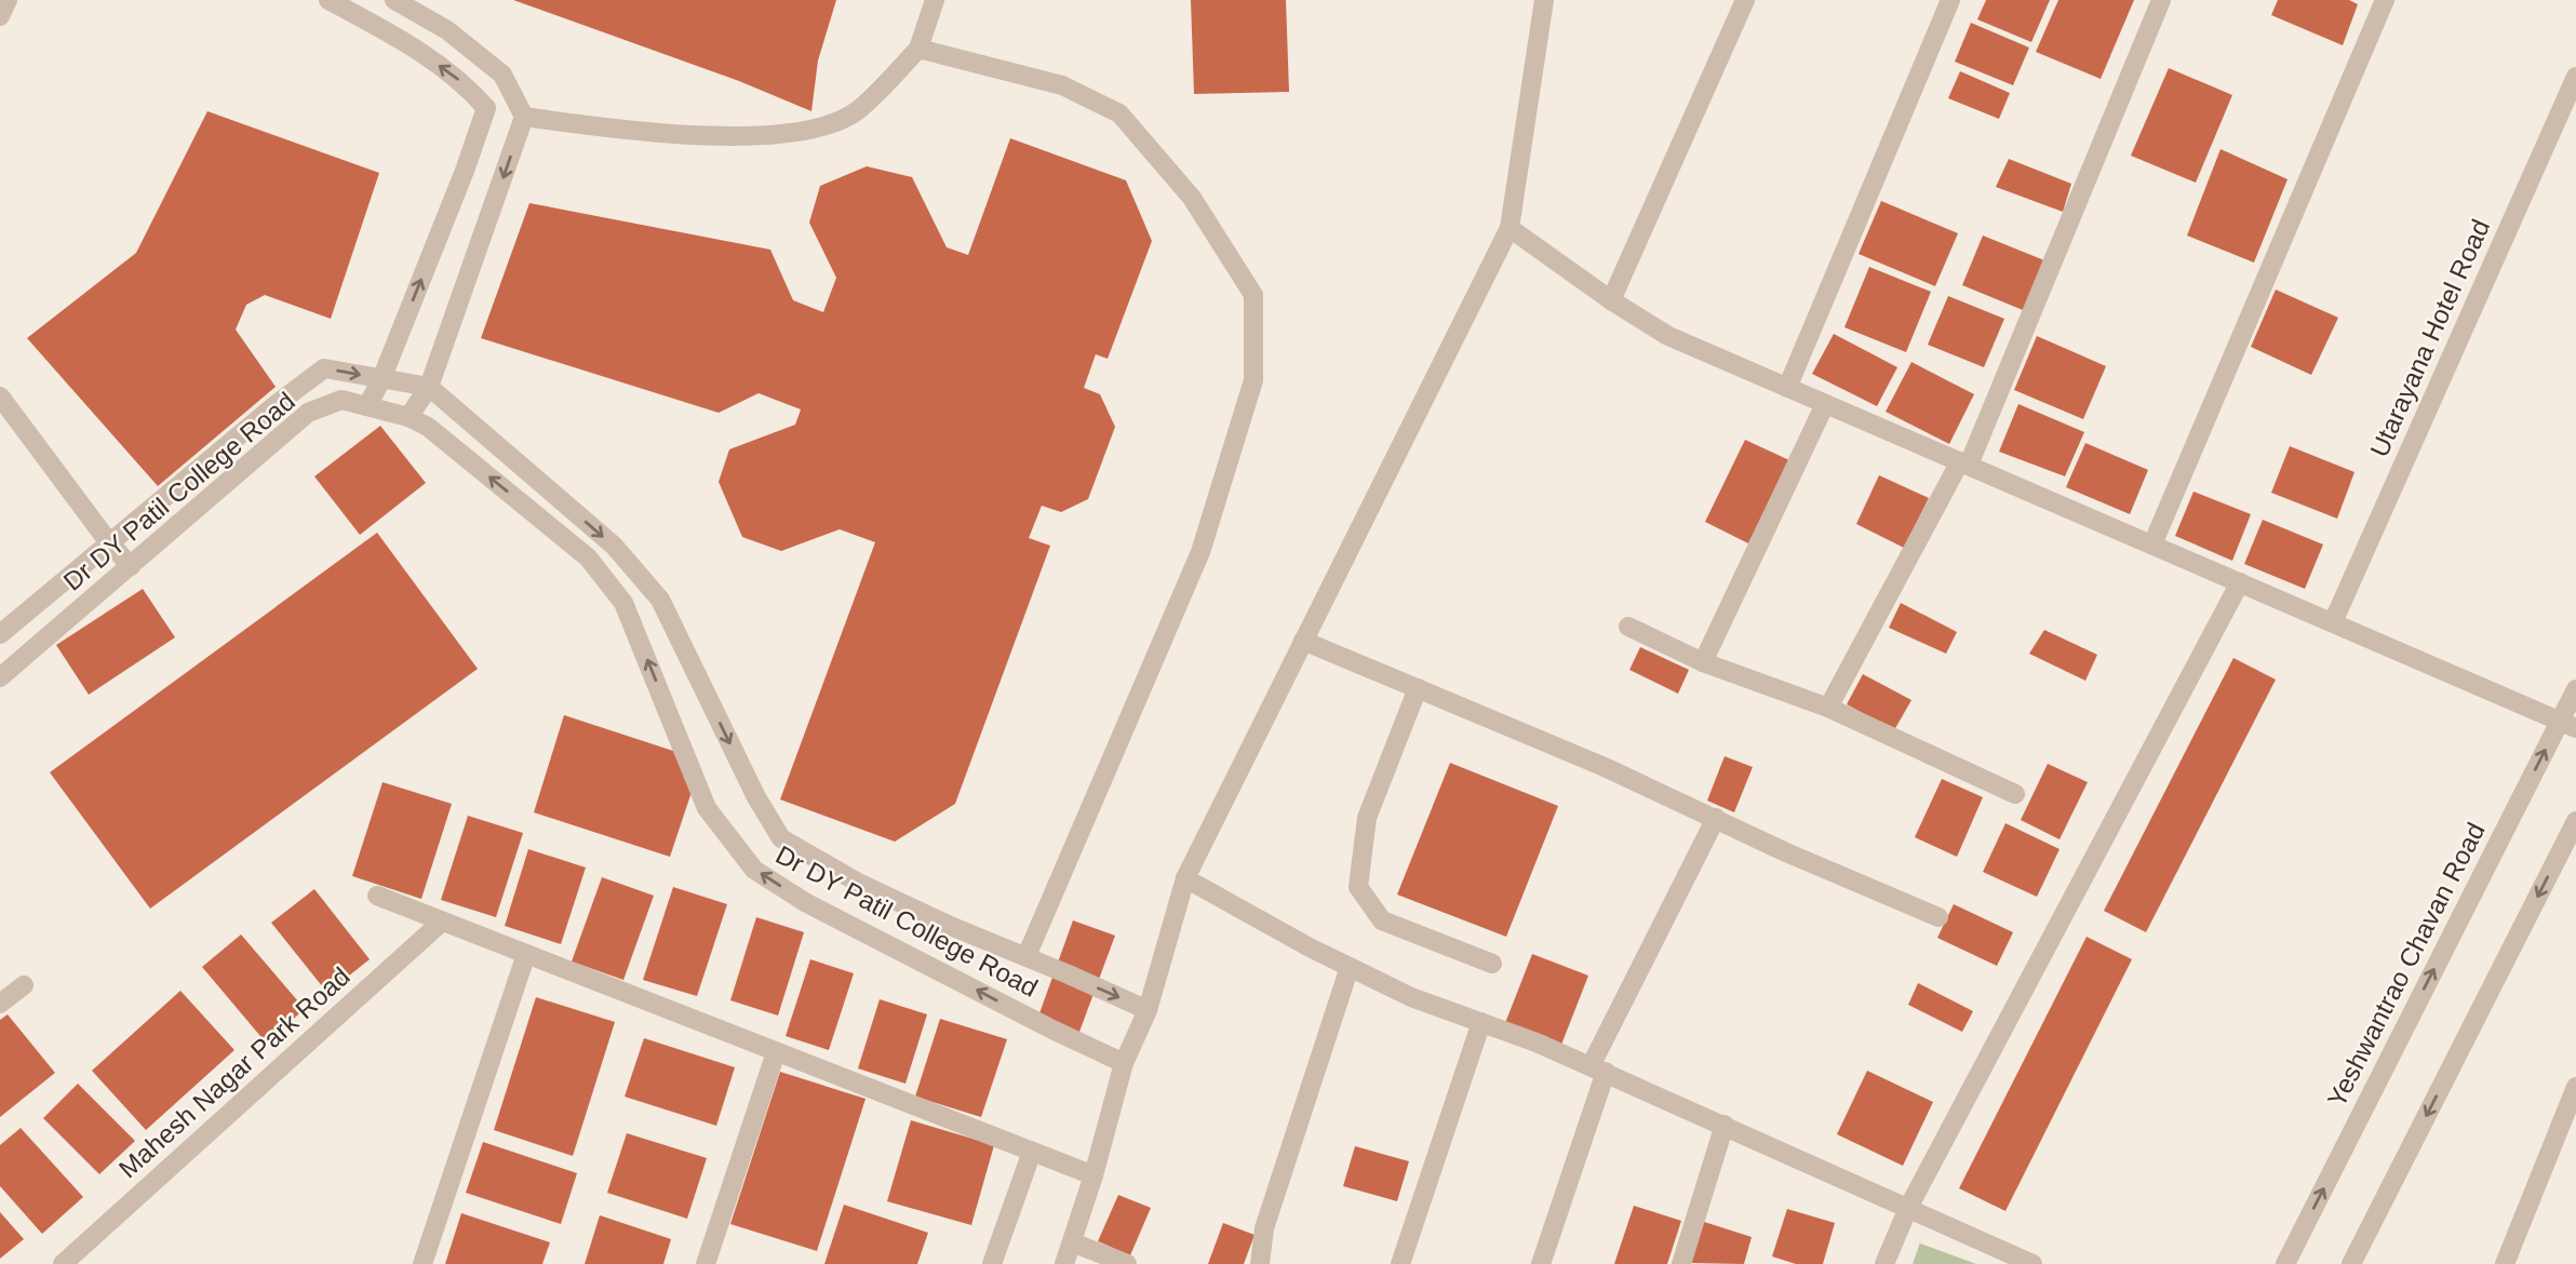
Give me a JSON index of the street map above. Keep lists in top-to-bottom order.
{
  "streets": {
    "street": [
      "Utarayana Hotel Road",
      "Dr DY Patil College Road",
      "Yeshwantrao Chavan Road",
      "Mahesh Nagar Park Road"
    ]
  }
}
